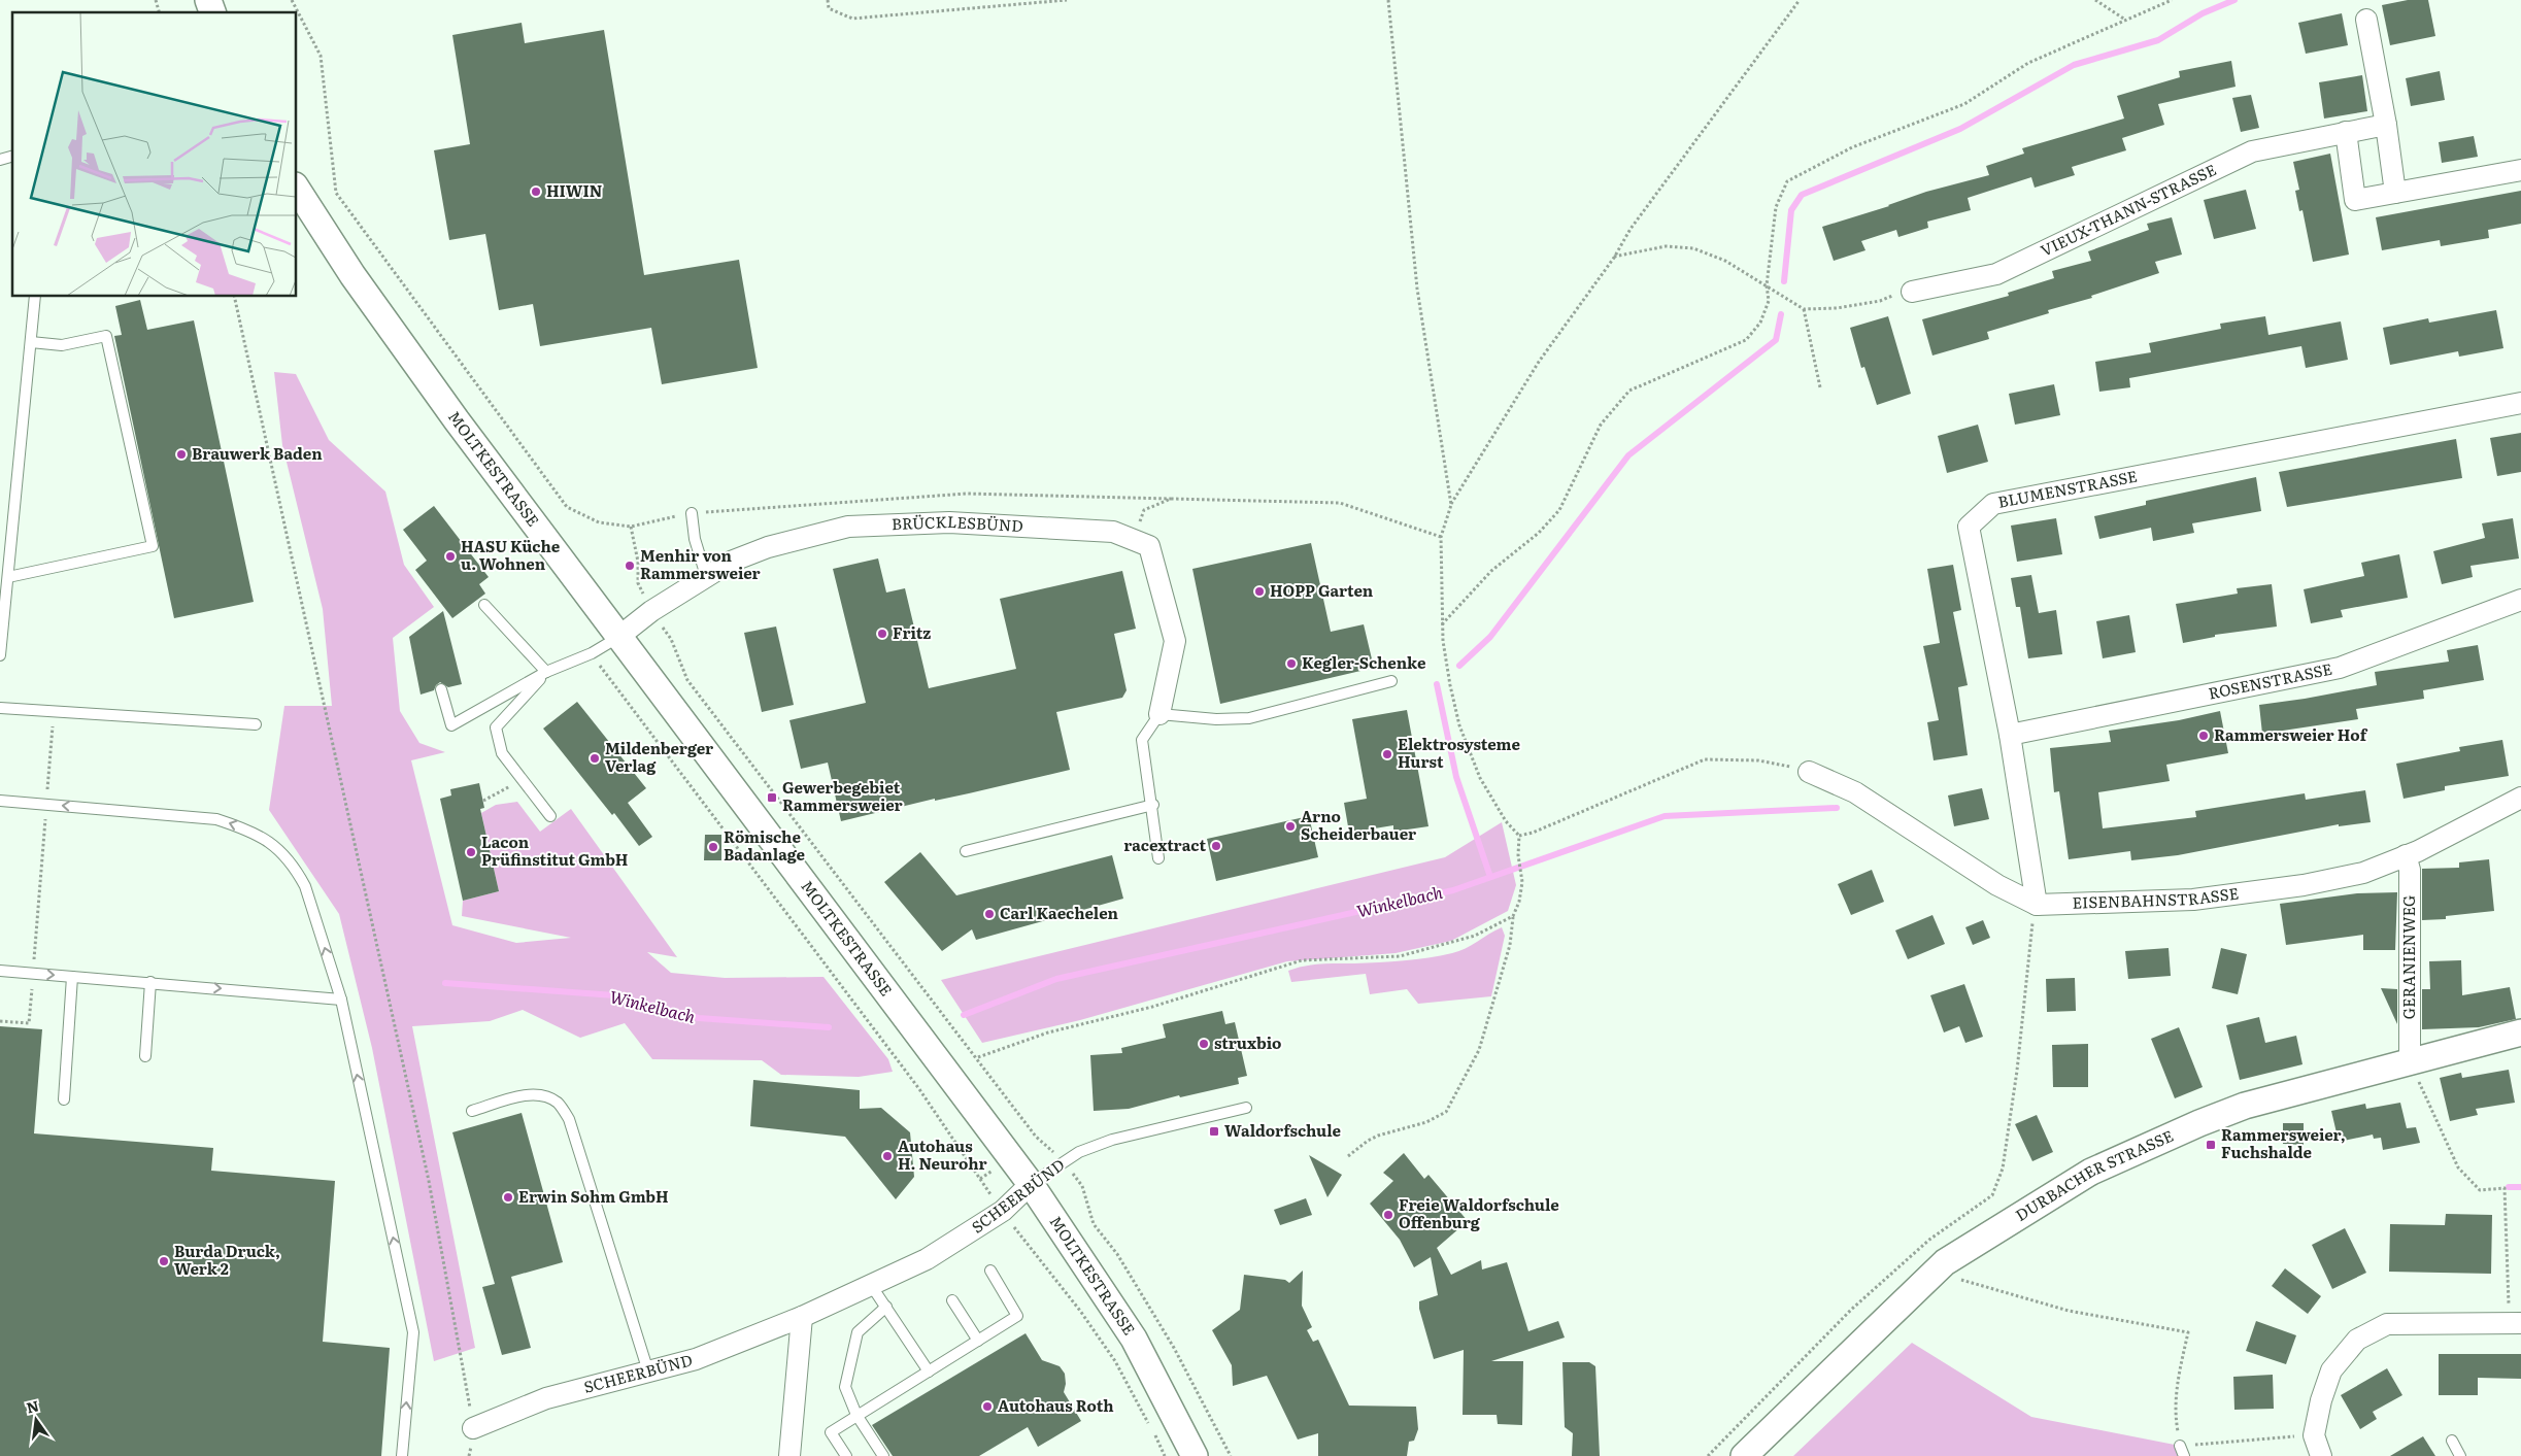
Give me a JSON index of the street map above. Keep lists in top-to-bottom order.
{
  "streets": {
    "street": [
      "VIEUX-THANN-STRASSE",
      "MOLTKESTRASSE",
      "BLUMENSTRASSE",
      "BRÜCKLESBÜND",
      "ROSENSTRASSE",
      "EISENBAHNSTRASSE",
      "GERANIENWEG",
      "DURBACHER STRASSE",
      "SCHEERBÜND"
    ]
  },
  "crossings": [
    ["MOLTKESTRASSE", "BRÜCKLESBÜND"],
    ["MOLTKESTRASSE", "SCHEERBÜND"],
    ["BLUMENSTRASSE", "ROSENSTRASSE"],
    ["BLUMENSTRASSE", "EISENBAHNSTRASSE"],
    ["EISENBAHNSTRASSE", "GERANIENWEG"],
    ["GERANIENWEG", "DURBACHER STRASSE"]
  ],
  "water": ["Winkelbach"],
  "places": {
    "other": [
      "HIWIN",
      "Brauwerk Baden",
      "HASU Küche u. Wohnen",
      "Menhir von Rammersweier",
      "HOPP Garten",
      "Fritz",
      "Kegler-Schenke",
      "Rammersweier Hof",
      "Elektrosysteme Hurst",
      "Mildenberger Verlag",
      "Arno Scheiderbauer",
      "racextract",
      "Römische Badanlage",
      "Lacon Prüfinstitut GmbH",
      "Carl Kaechelen",
      "struxbio",
      "Autohaus H. Neurohr",
      "Erwin Sohm GmbH",
      "Freie Waldorfschule Offenburg",
      "Burda Druck, Werk 2",
      "Autohaus Roth"
    ],
    "transit": ["Gewerbegebiet Rammersweier", "Waldorfschule", "Rammersweier, Fuchshalde"]
  },
  "north": "top"
}
